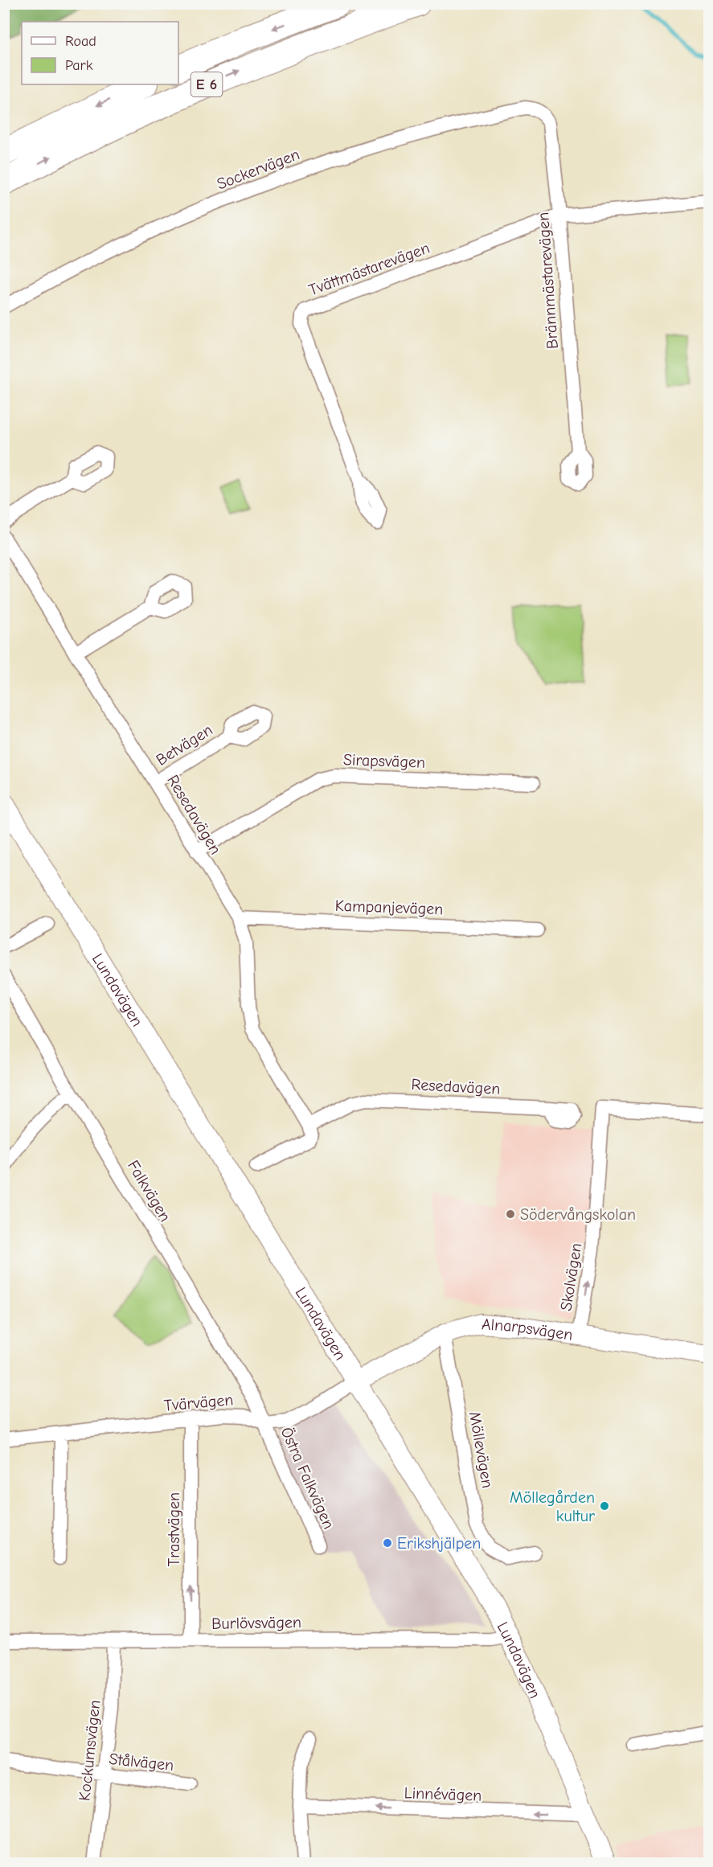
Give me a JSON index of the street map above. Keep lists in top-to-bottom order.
{
  "streets": {
    "highway": ["E 6"],
    "main road": ["Lundavägen", "Alnarpsvägen"],
    "street": [
      "Sockervägen",
      "Tvättmästarevägen",
      "Brännmästarevägen",
      "Betvägen",
      "Sirapsvägen",
      "Resedavägen",
      "Kampanjevägen",
      "Falkvägen",
      "Skolvägen",
      "Tvärvägen",
      "Möllevägen",
      "Östra Falkvägen",
      "Trastvägen",
      "Burlövsvägen",
      "Kockumsvägen",
      "Stålvägen",
      "Linnévägen"
    ]
  },
  "crossings": [
    ["Sockervägen", "Brännmästarevägen"],
    ["Tvättmästarevägen", "Brännmästarevägen"],
    ["Betvägen", "Resedavägen"],
    ["Sirapsvägen", "Resedavägen"],
    ["Resedavägen", "Kampanjevägen"],
    ["Lundavägen", "Alnarpsvägen"],
    ["Lundavägen", "Tvärvägen"],
    ["Lundavägen", "Burlövsvägen"],
    ["Lundavägen", "Linnévägen"],
    ["Falkvägen", "Tvärvägen"],
    ["Falkvägen", "Östra Falkvägen"],
    ["Skolvägen", "Alnarpsvägen"],
    ["Alnarpsvägen", "Tvärvägen"],
    ["Alnarpsvägen", "Möllevägen"],
    ["Tvärvägen", "Östra Falkvägen"],
    ["Tvärvägen", "Trastvägen"],
    ["Trastvägen", "Burlövsvägen"],
    ["Burlövsvägen", "Kockumsvägen"],
    ["Kockumsvägen", "Stålvägen"]
  ],
  "one_way": ["Trastvägen", "Linnévägen"],
  "places": ["Södervångskolan", "Möllegården kultur", "Erikshjälpen"],
  "legend": ["Road", "Park"]
}
